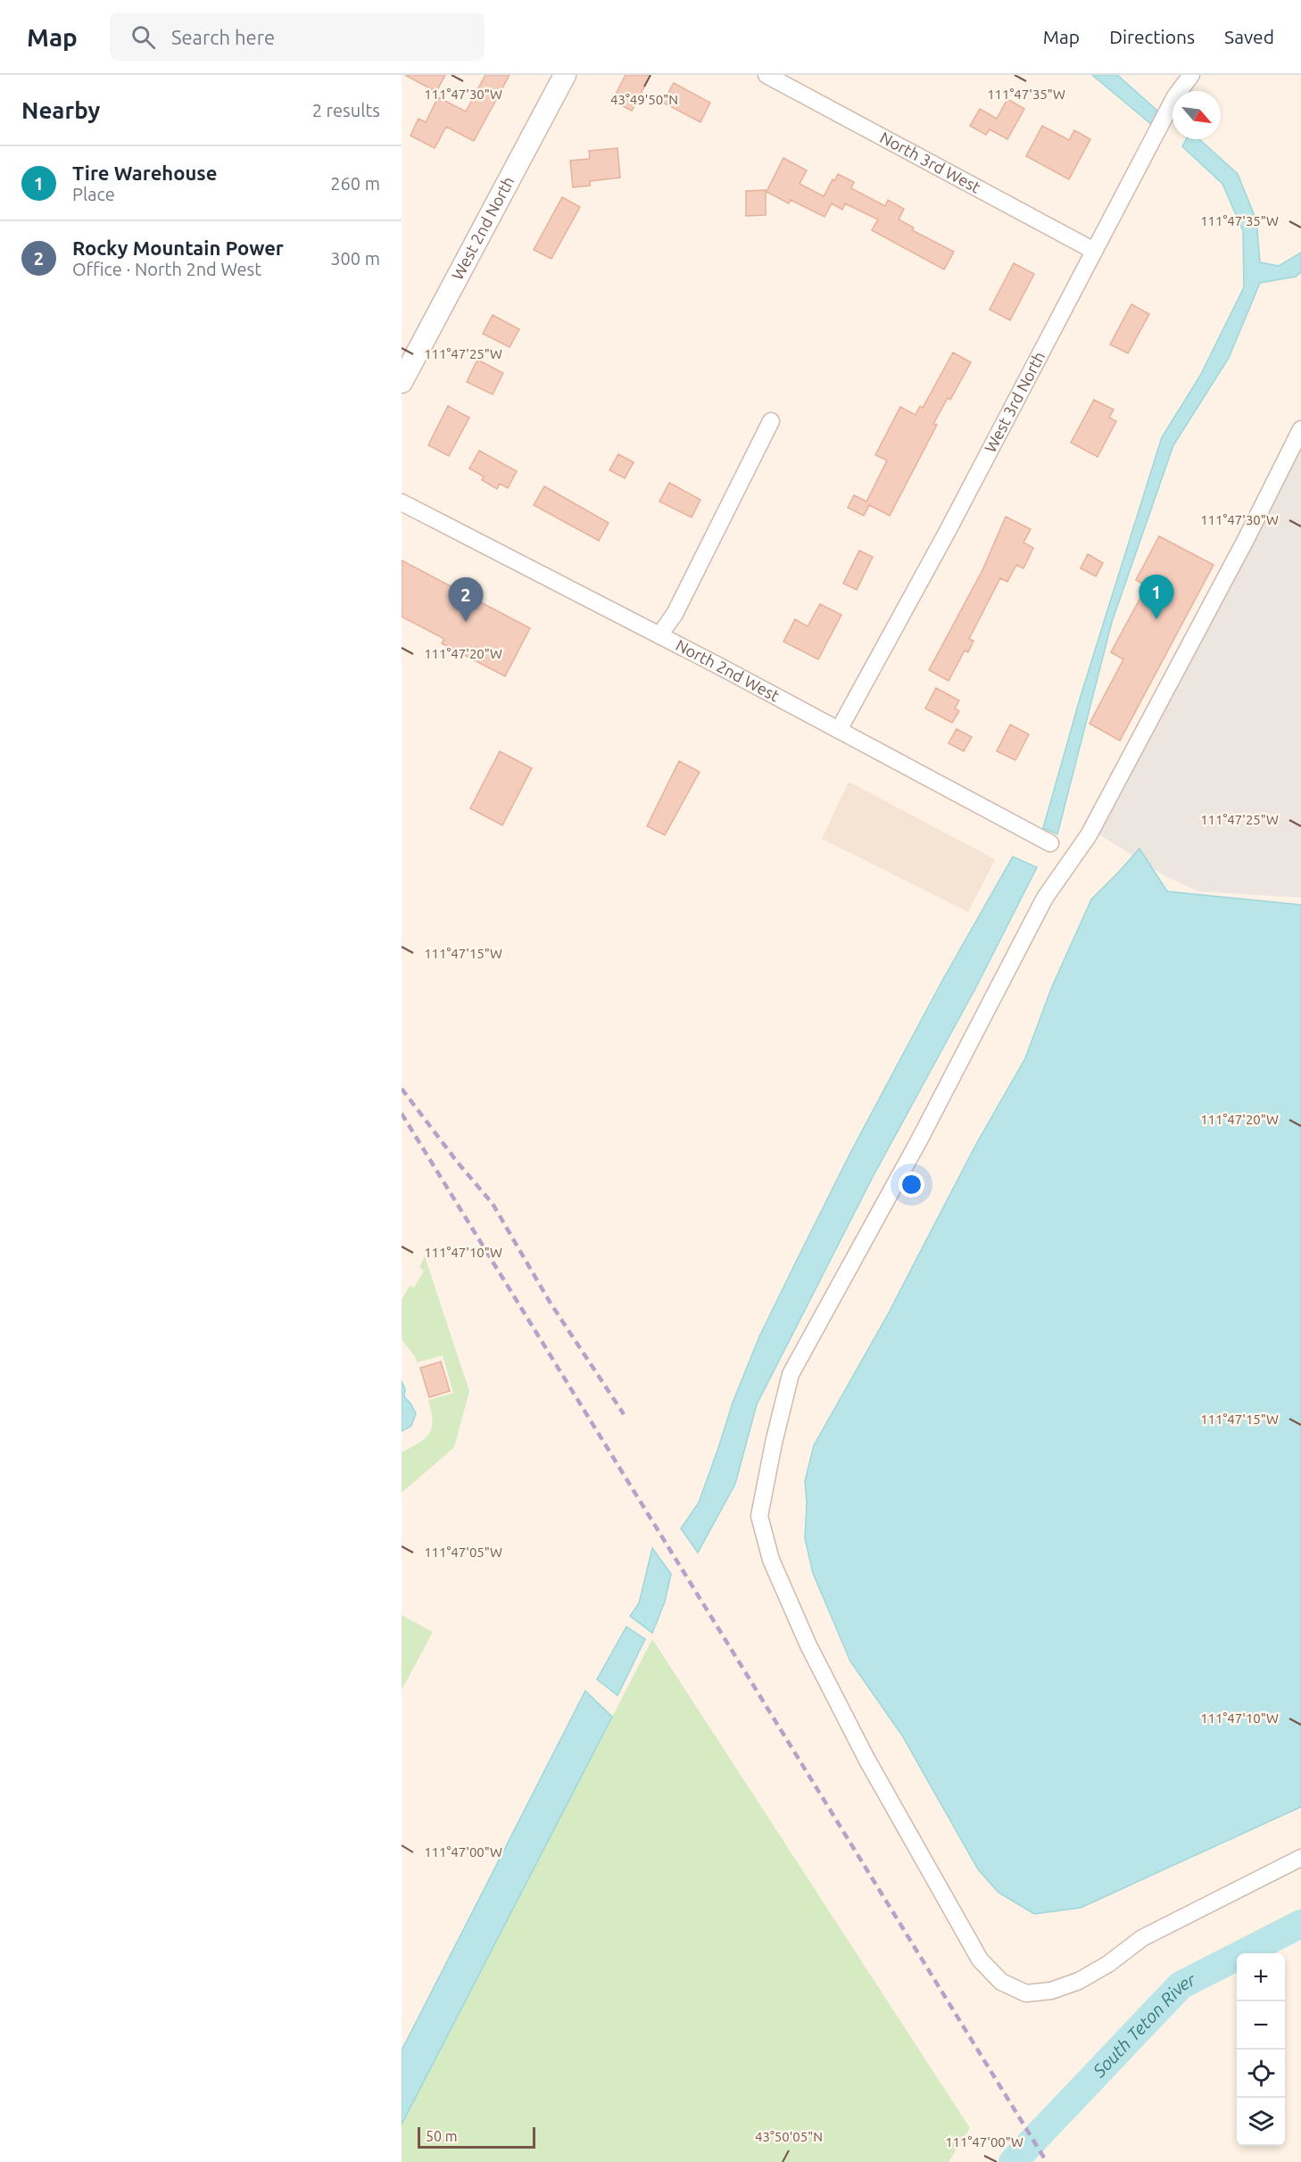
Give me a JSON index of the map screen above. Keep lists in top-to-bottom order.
{
  "streets": {
    "street": [
      "North 3rd West",
      "West 2nd North",
      "West 3rd North",
      "North 2nd West"
    ]
  },
  "crossings": [
    ["North 3rd West", "West 3rd North"],
    ["West 3rd North", "North 2nd West"]
  ],
  "water": ["South Teton River"],
  "scale_bar": "50 m",
  "north": "bottom right",
  "page": {
    "header": "Map",
    "search": "Search here",
    "nav": ["Map", "Directions", "Saved"],
    "heading": ["Nearby", "2 results"],
    "list": [
      {
        "mark": "1",
        "name": "Tire Warehouse",
        "note": "Place",
        "value": "260 m"
      },
      {
        "mark": "2",
        "name": "Rocky Mountain Power",
        "note": "Office · North 2nd West",
        "value": "300 m"
      }
    ],
    "pins": ["1", "2"],
    "map_buttons": ["+", "−"],
    "scale": "50 m"
  },
  "coordinates": [
    "111°47'30\"W",
    "111°47'35\"W",
    "43°49'50\"N",
    "111°47'25\"W",
    "111°47'20\"W",
    "111°47'15\"W",
    "111°47'10\"W",
    "111°47'05\"W",
    "111°47'00\"W",
    "43°50'05\"N"
  ]
}
